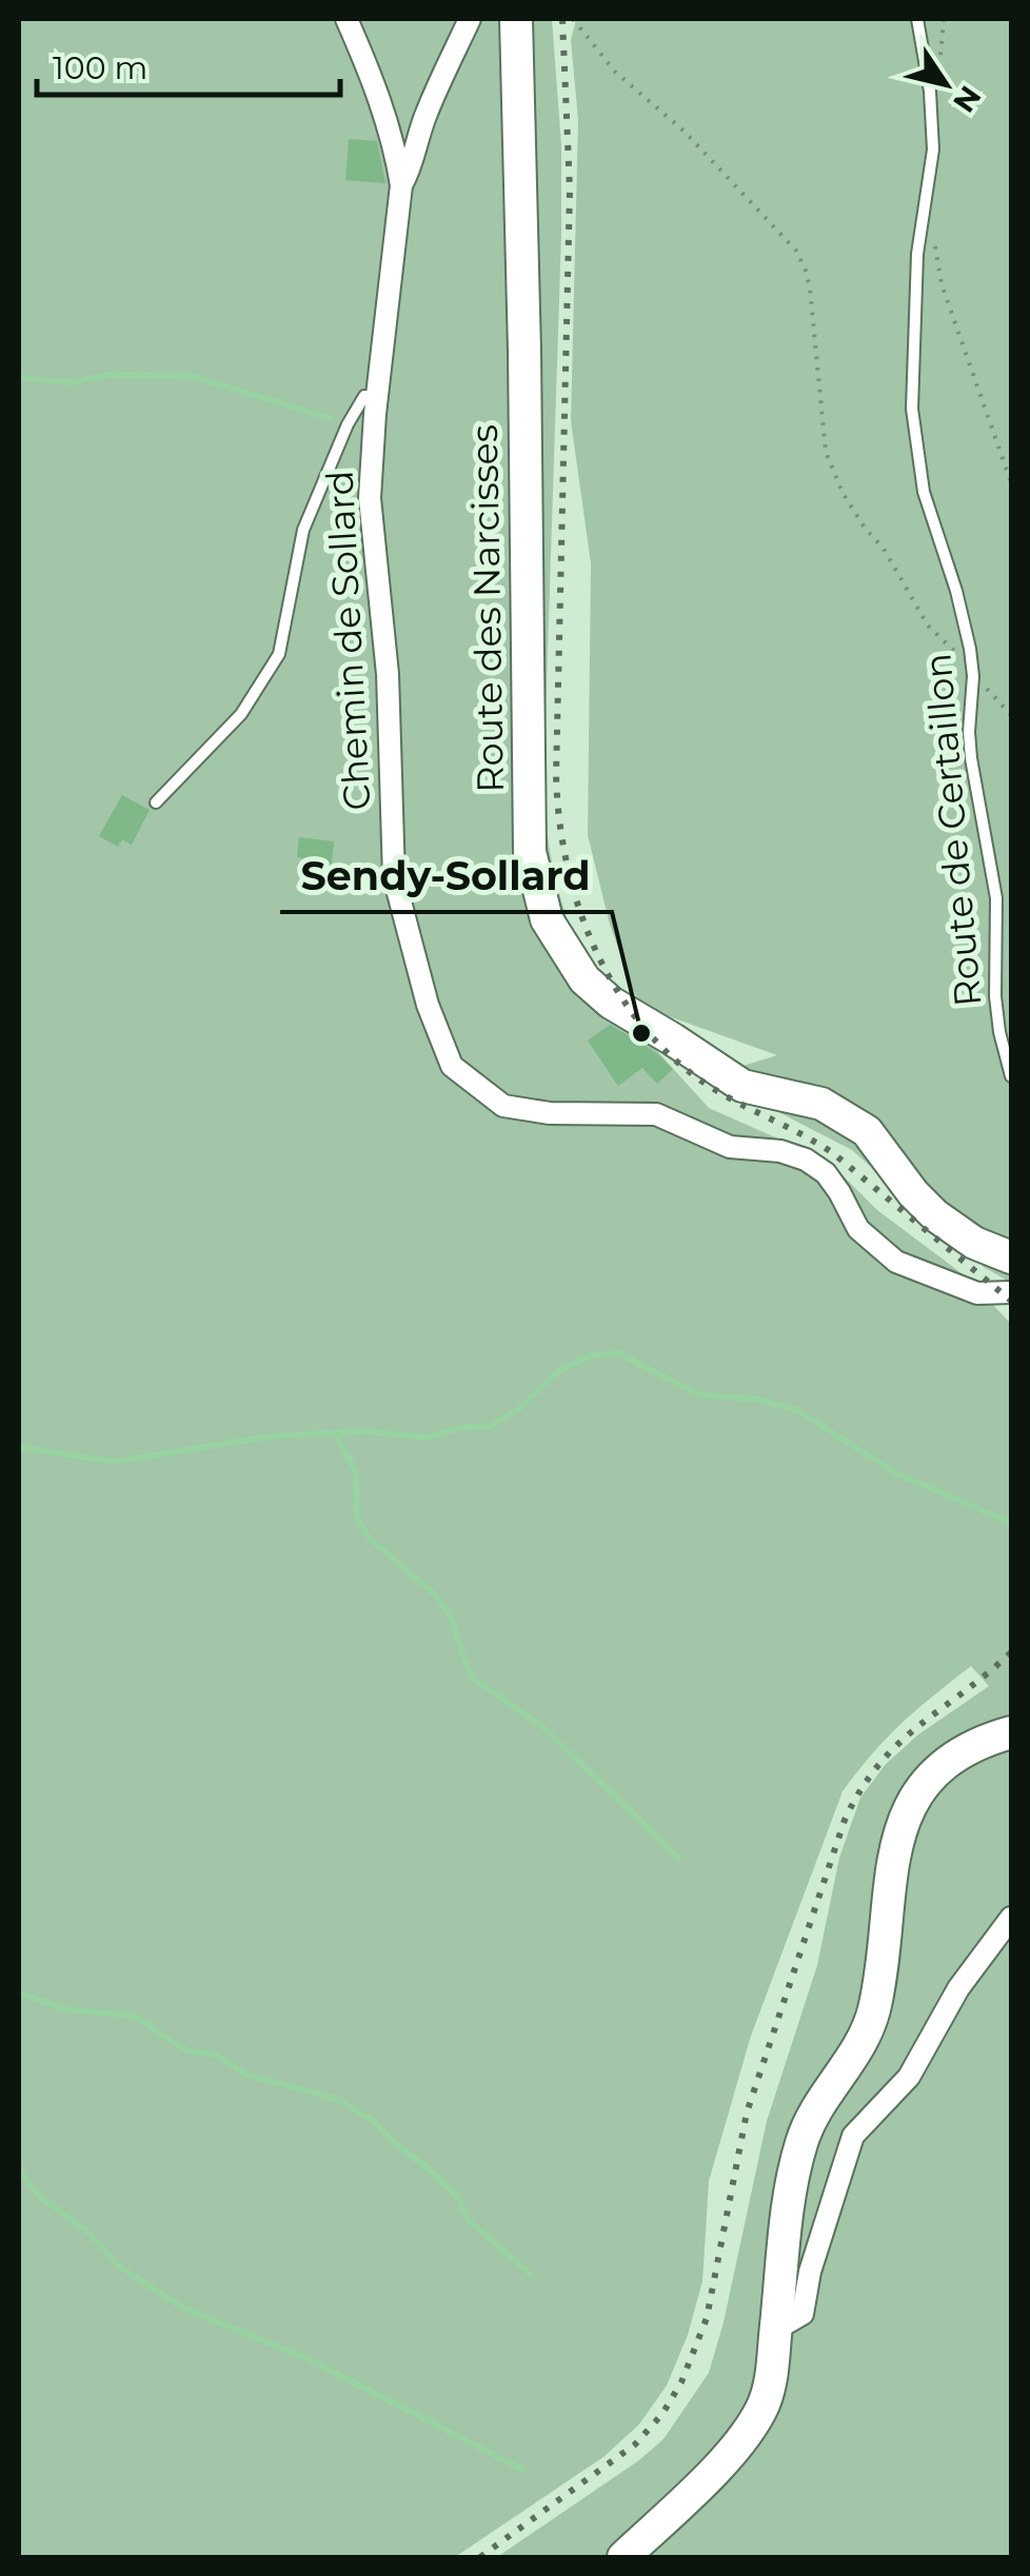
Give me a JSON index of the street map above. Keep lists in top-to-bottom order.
{
  "streets": {
    "street": ["Route des Narcisses", "Chemin de Sollard"],
    "lane": ["Route de Certaillon"]
  },
  "places": ["Sendy-Sollard"],
  "scale_bar": "100 m",
  "north": "bottom right"
}
